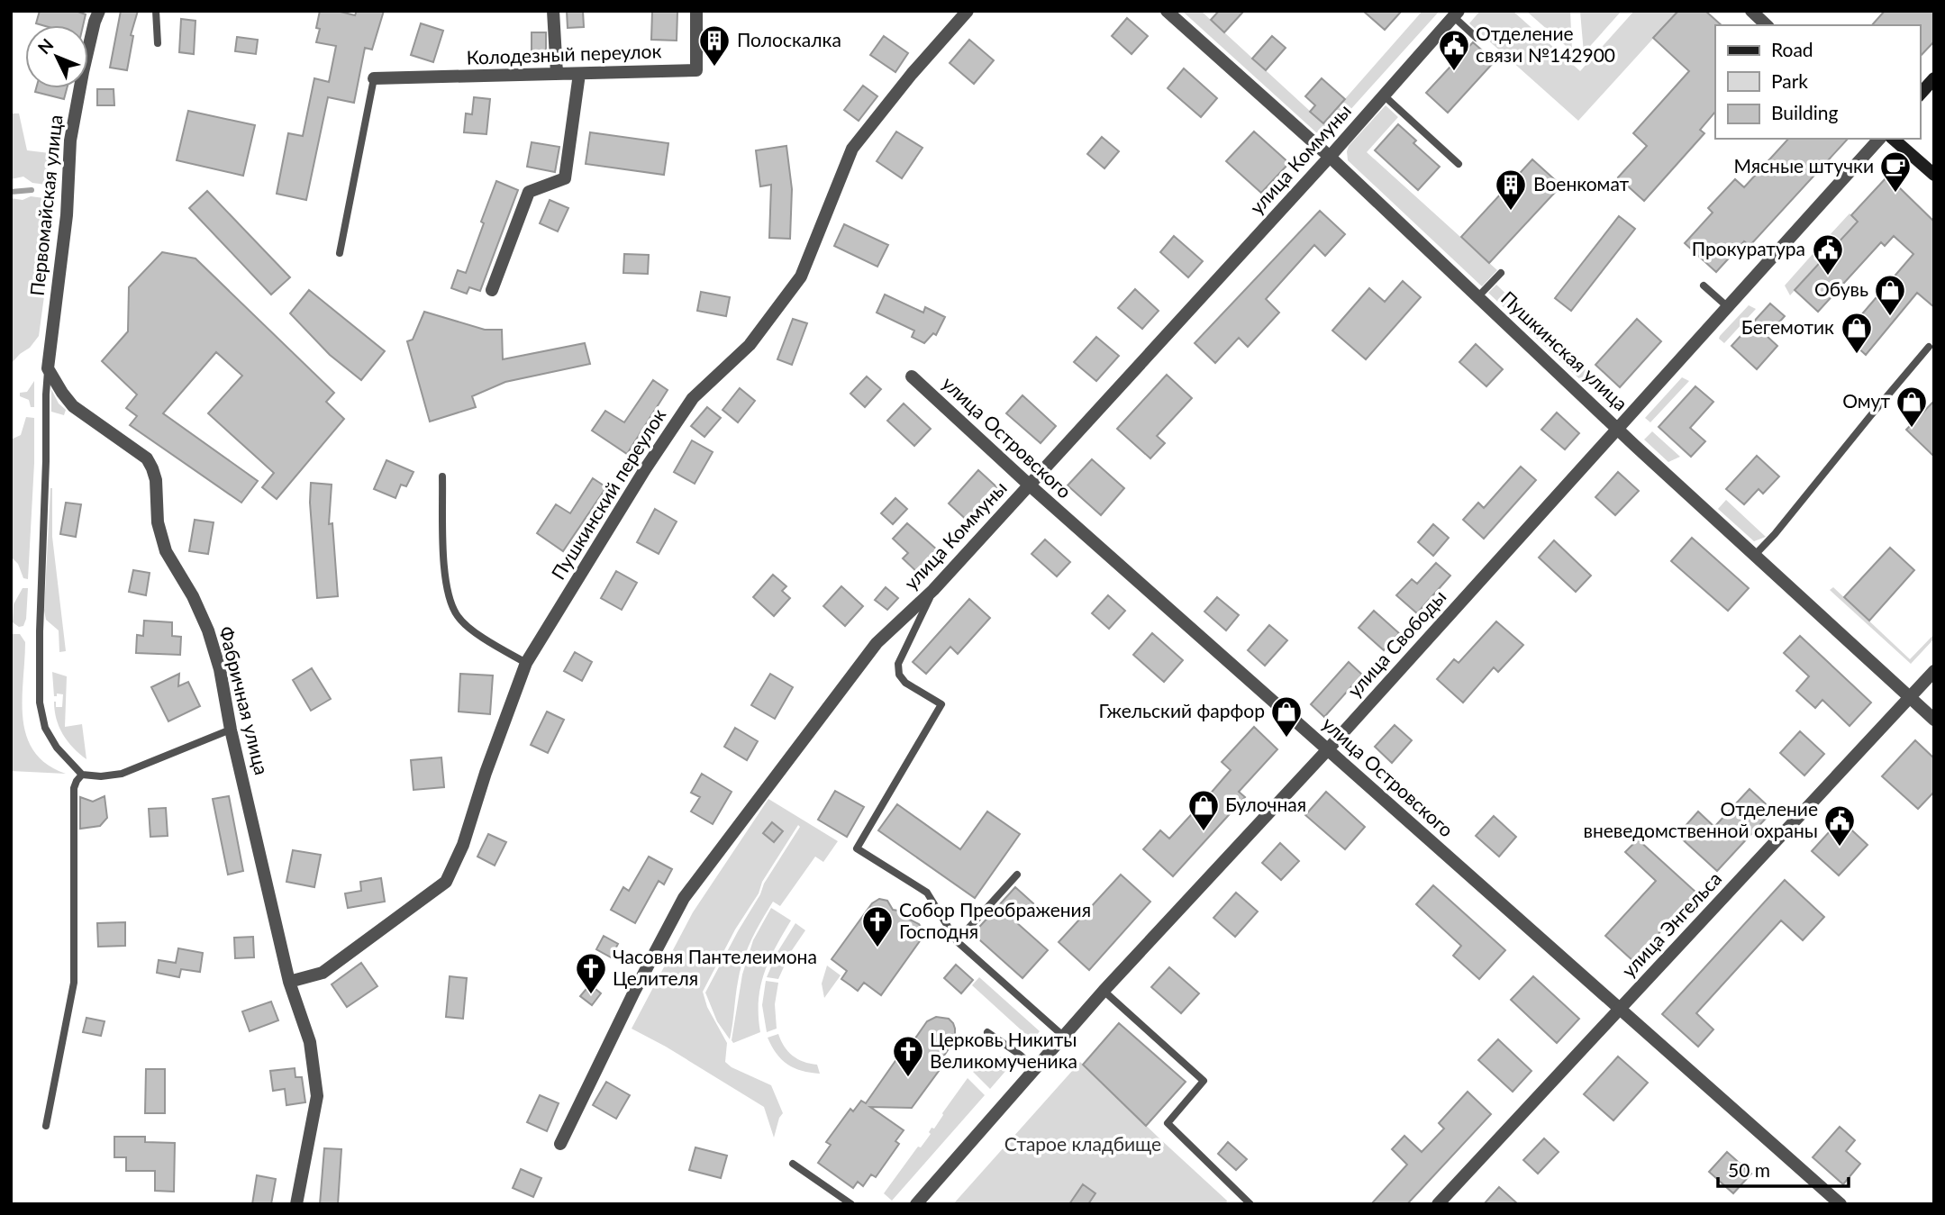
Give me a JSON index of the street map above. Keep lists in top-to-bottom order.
{
  "streets": {
    "street": [
      "Колодезный переулок",
      "улица Коммуны",
      "Первомайская улица",
      "Пушкинская улица",
      "улица Островского",
      "Пушкинский переулок",
      "улица Свободы",
      "Фабричная улица",
      "улица Энгельса"
    ]
  },
  "crossings": [
    ["улица Коммуны", "Пушкинская улица"],
    ["улица Коммуны", "улица Островского"],
    ["Первомайская улица", "Фабричная улица"],
    ["Пушкинская улица", "улица Свободы"],
    ["Пушкинская улица", "улица Энгельса"],
    ["улица Островского", "улица Свободы"],
    ["улица Островского", "улица Энгельса"],
    ["Пушкинский переулок", "Фабричная улица"]
  ],
  "parks": ["Старое кладбище"],
  "places": {
    "building": ["Полоскалка", "Военкомат"],
    "public building": ["Отделение связи №142900", "Прокуратура", "Отделение вневедомственной охраны"],
    "cafe": ["Мясные штучки"],
    "shop": [
      "Обувь",
      "Бегемотик",
      "Омут",
      "Гжельский фарфор",
      "Булочная"
    ],
    "church": ["Собор Преображения Господня", "Часовня Пантелеимона Целителя", "Церковь Никиты Великомученика"]
  },
  "legend": ["Road", "Park", "Building"],
  "scale_bar": "50 m",
  "north": "top left"
}
